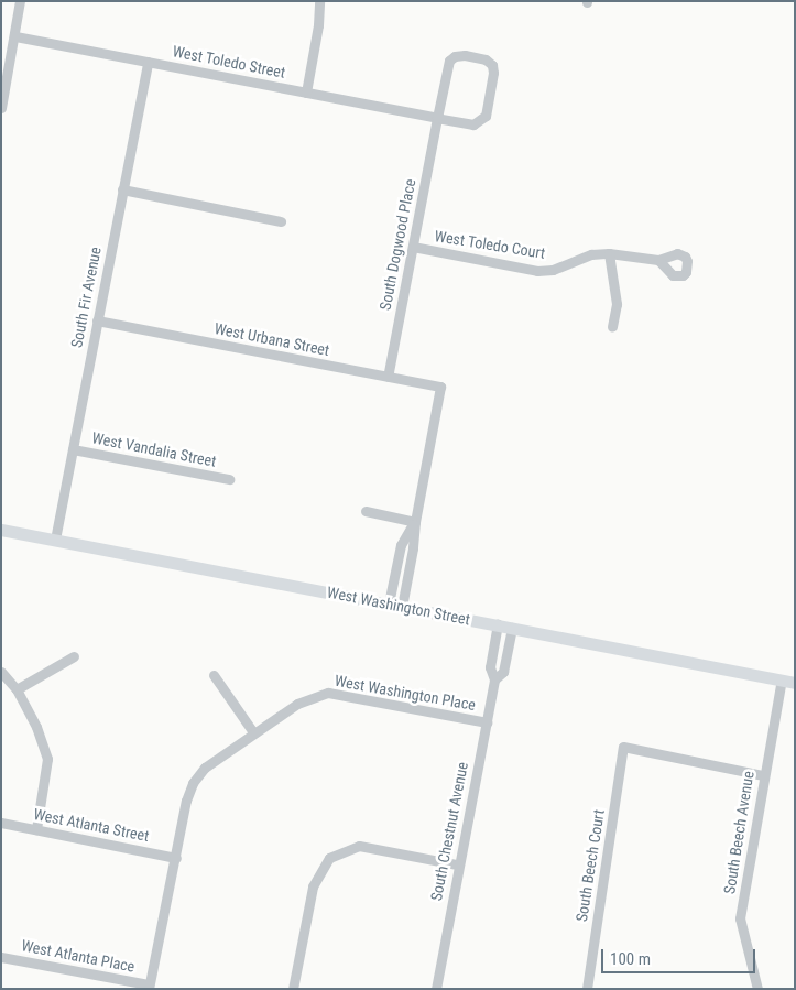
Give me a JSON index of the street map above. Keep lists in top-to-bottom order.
{
  "streets": {
    "main road": ["West Washington Street"],
    "street": [
      "West Toledo Street",
      "South Dogwood Place",
      "West Toledo Court",
      "South Fir Avenue",
      "West Urbana Street",
      "West Vandalia Street",
      "West Washington Place",
      "West Atlanta Street",
      "South Chestnut Avenue",
      "South Beech Avenue",
      "South Beech Court",
      "West Atlanta Place"
    ]
  },
  "crossings": [
    ["West Toledo Street", "South Dogwood Place"],
    ["West Toledo Street", "South Fir Avenue"],
    ["South Dogwood Place", "West Toledo Court"],
    ["South Dogwood Place", "West Urbana Street"],
    ["South Fir Avenue", "West Urbana Street"],
    ["South Fir Avenue", "West Vandalia Street"],
    ["South Fir Avenue", "West Washington Street"],
    ["West Washington Street", "South Chestnut Avenue"],
    ["West Washington Street", "South Beech Avenue"],
    ["West Washington Place", "West Atlanta Street"],
    ["West Washington Place", "South Chestnut Avenue"],
    ["West Washington Place", "West Atlanta Place"],
    ["South Beech Avenue", "South Beech Court"]
  ],
  "scale_bar": "100 m"
}
